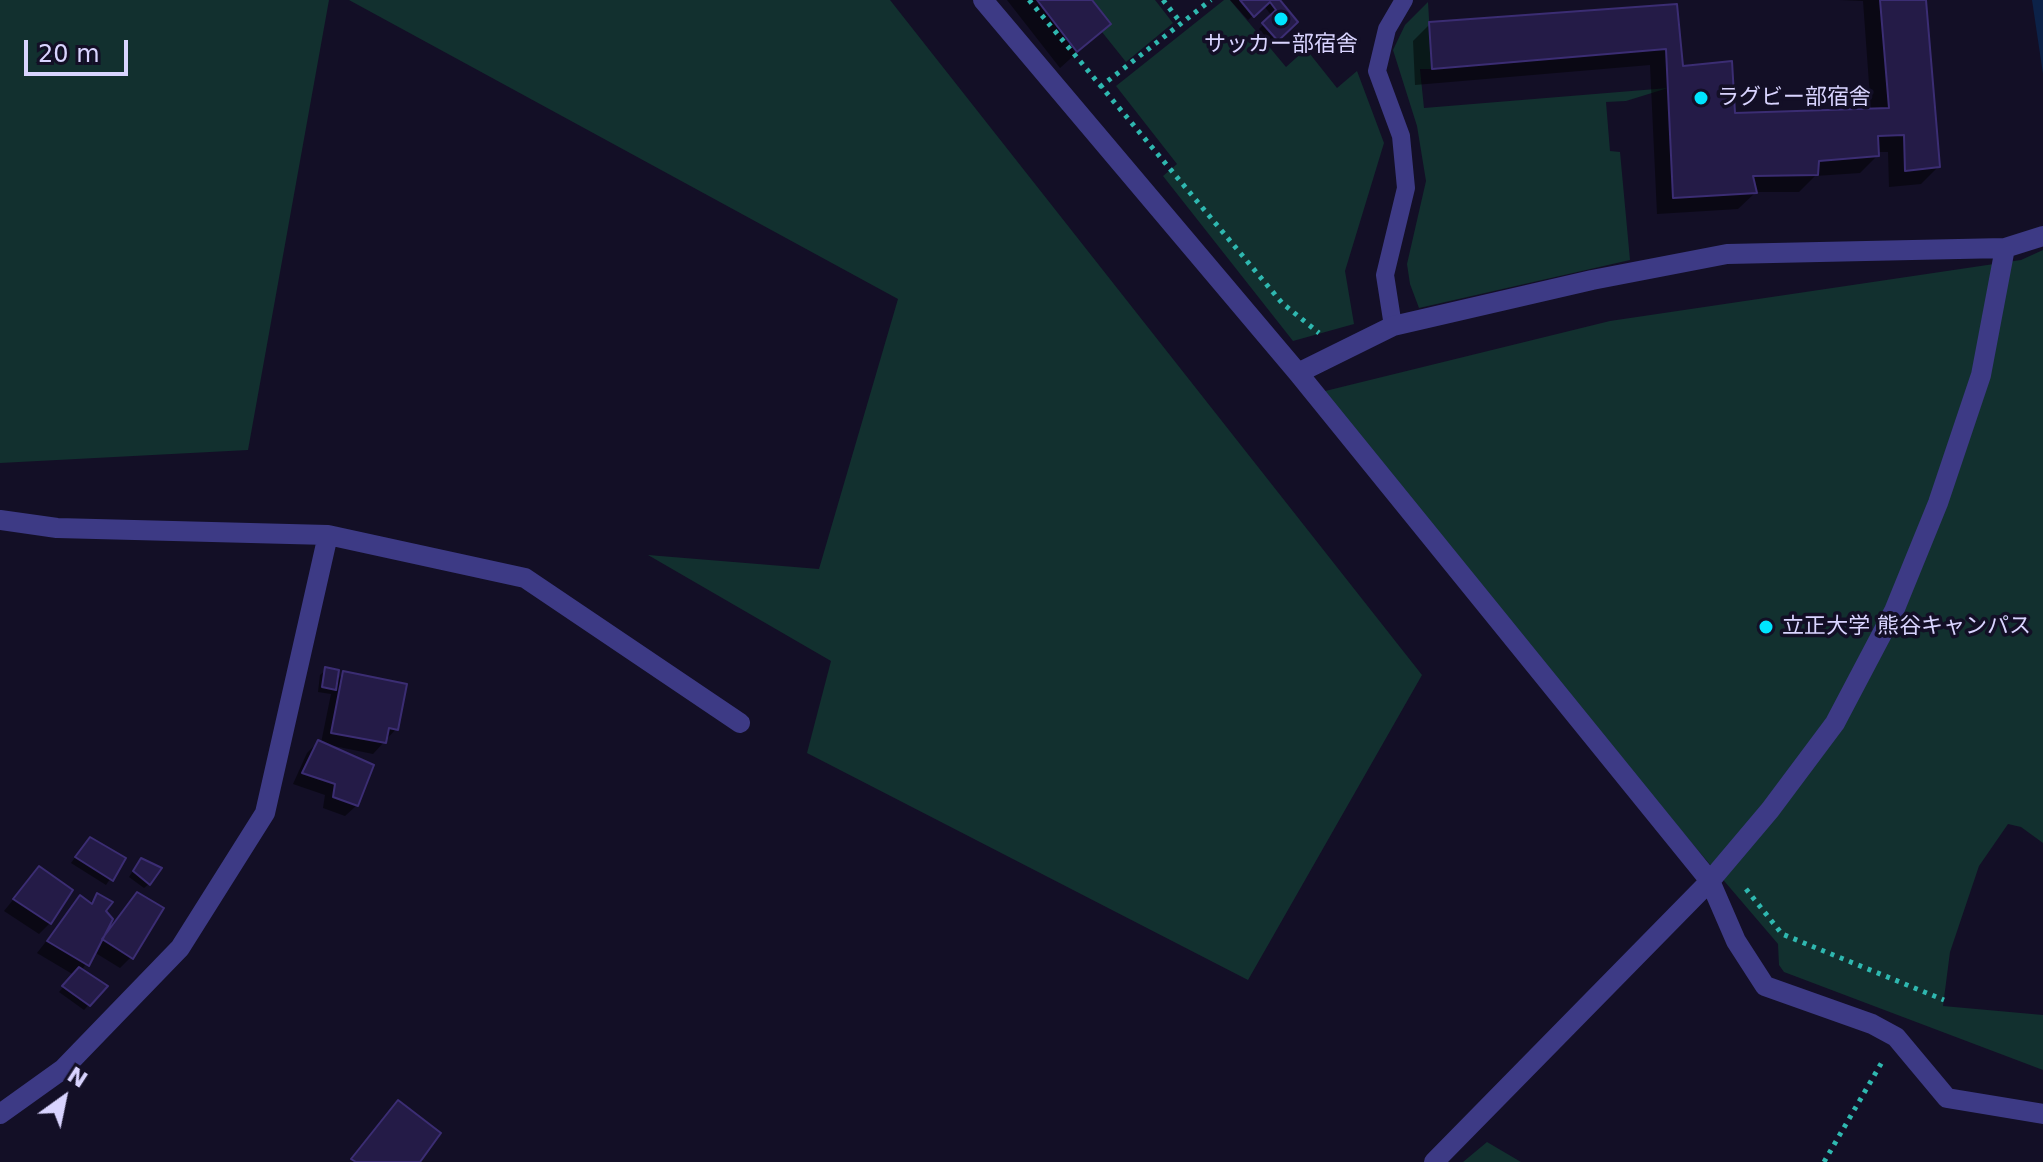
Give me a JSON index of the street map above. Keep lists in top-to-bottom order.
{
  "places": ["サッカー部宿舎", "ラグビー部宿舎", "立正大学 熊谷キャンパス"],
  "scale_bar": "20 m",
  "north": "top right"
}
